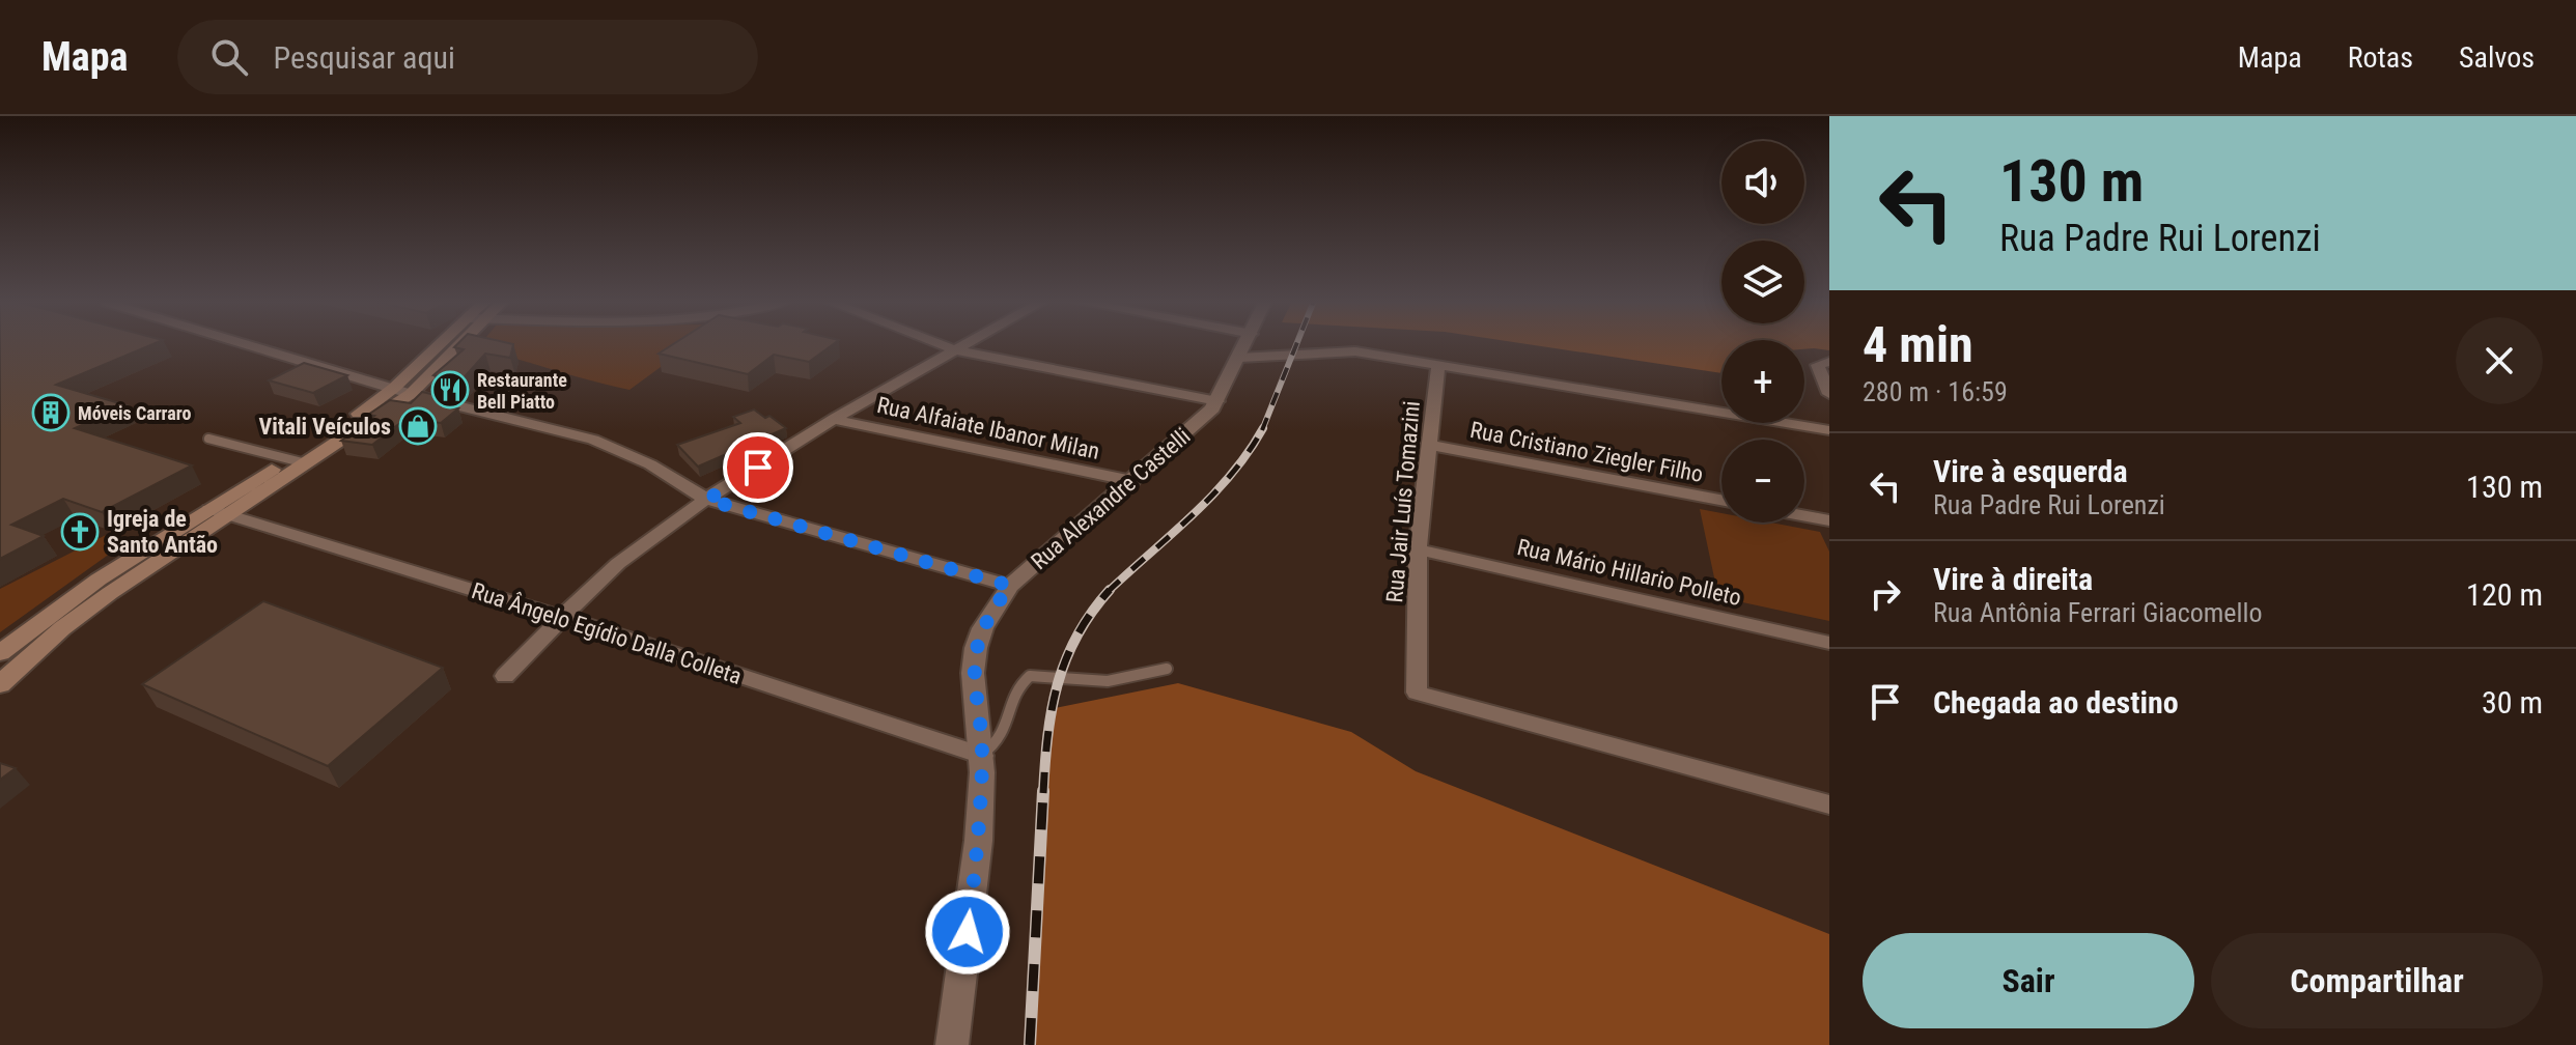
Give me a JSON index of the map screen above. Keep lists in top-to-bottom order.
{
  "streets": {
    "street": [
      "Rua Alfaiate Ibanor Milan",
      "Rua Cristiano Ziegler Filho",
      "Rua Alexandre Castelli",
      "Rua Jair Luís Tomazini",
      "Rua Mário Hillario Polleto",
      "Rua Ângelo Egídio Dalla Colleta"
    ]
  },
  "crossings": [
    ["Rua Alfaiate Ibanor Milan", "Rua Alexandre Castelli"],
    ["Rua Cristiano Ziegler Filho", "Rua Jair Luís Tomazini"],
    ["Rua Alexandre Castelli", "Rua Ângelo Egídio Dalla Colleta"],
    ["Rua Jair Luís Tomazini", "Rua Mário Hillario Polleto"]
  ],
  "places": {
    "restaurant": ["Restaurante Bell Piatto"],
    "building": ["Móveis Carraro"],
    "shop": ["Vitali Veículos"],
    "church": ["Igreja de Santo Antão"]
  },
  "page": {
    "header": "Mapa",
    "search": "Pesquisar aqui",
    "nav": ["Mapa", "Rotas", "Salvos"],
    "turn": ["130 m", "Rua Padre Rui Lorenzi"],
    "map_buttons": ["+", "−"],
    "heading": ["4 min", "280 m · 16:59"],
    "list": [
      {
        "name": "Vire à esquerda",
        "note": "Rua Padre Rui Lorenzi",
        "value": "130 m"
      },
      {
        "name": "Vire à direita",
        "note": "Rua Antônia Ferrari Giacomello",
        "value": "120 m"
      },
      {
        "name": "Chegada ao destino",
        "value": "30 m"
      }
    ],
    "buttons": ["Sair", "Compartilhar"]
  }
}
